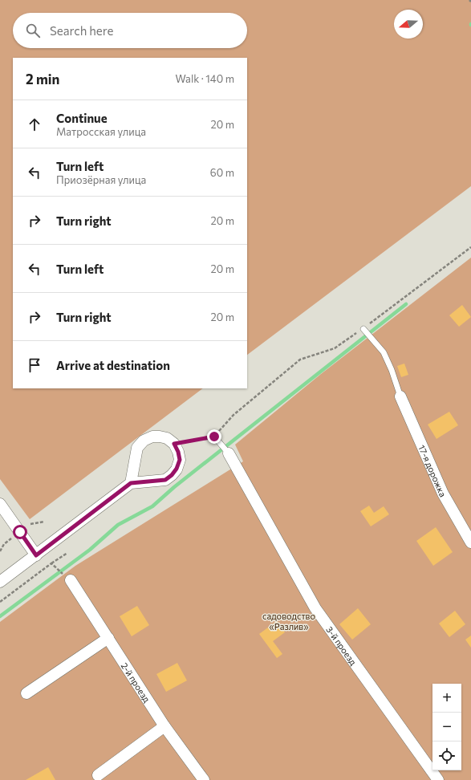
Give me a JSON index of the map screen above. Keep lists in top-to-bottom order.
{
  "streets": {
    "street": ["17-я дорожка", "3-й проезд", "2-й проезд"]
  },
  "parks": ["садоводство «Разлив»"],
  "north": "left",
  "page": {
    "search": "Search here",
    "heading": ["2 min", "Walk · 140 m"],
    "list": [
      ["Continue", "Матросская улица", "20 m"],
      ["Turn left", "Приозёрная улица", "60 m"],
      ["Turn right", "20 m"],
      ["Turn left", "20 m"],
      ["Turn right", "20 m"],
      "Arrive at destination"
    ],
    "map_buttons": ["+", "−"]
  }
}
